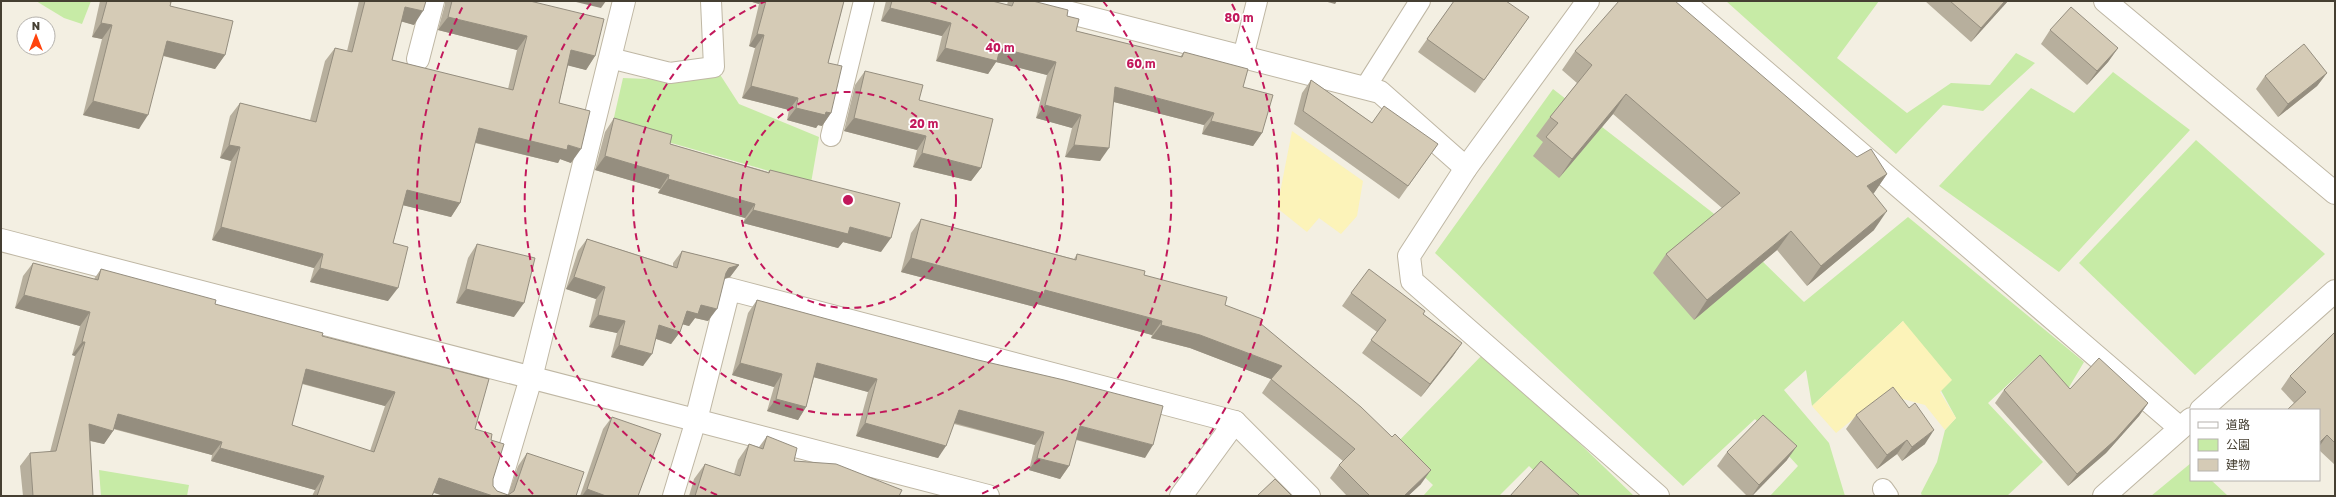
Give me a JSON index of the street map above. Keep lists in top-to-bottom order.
{
  "legend": ["道路", "公園", "建物"],
  "north": "top",
  "rings": [
    "80 m",
    "40 m",
    "60 m",
    "20 m"
  ]
}
